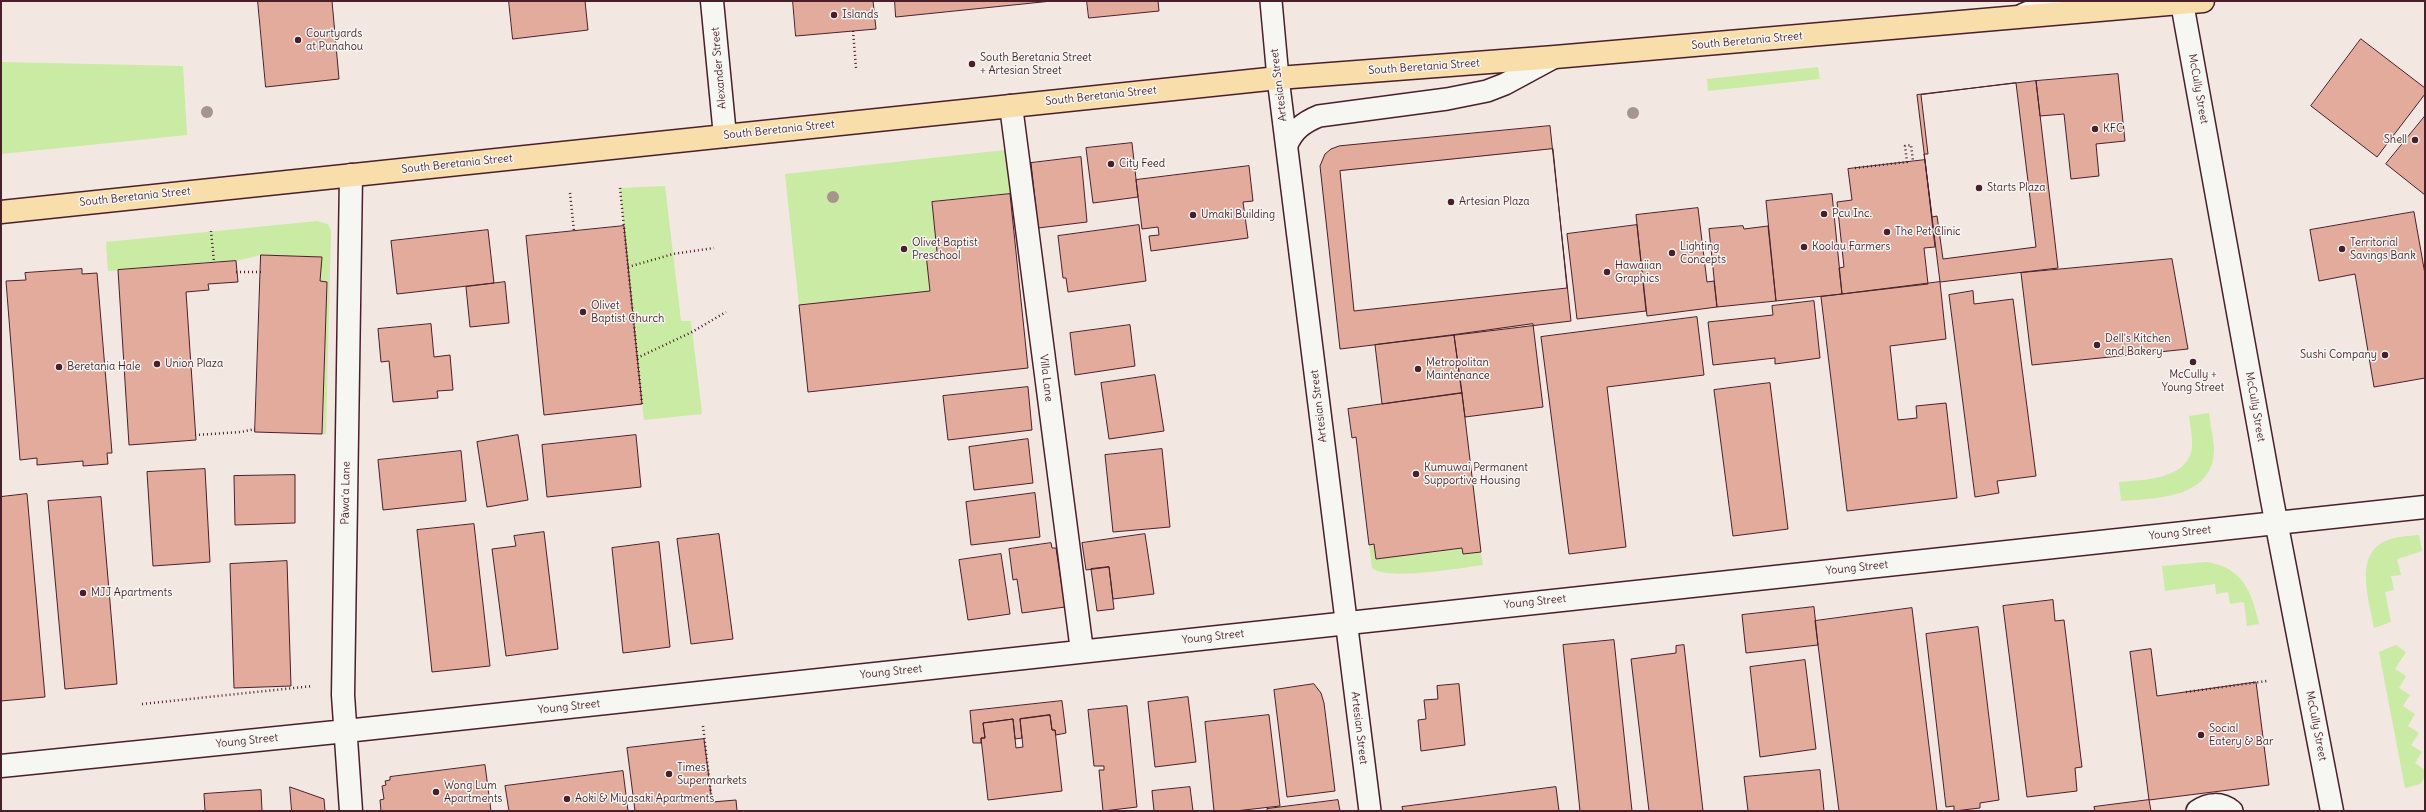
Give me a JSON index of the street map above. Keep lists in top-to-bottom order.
{
  "streets": {
    "main road": ["South Beretania Street"],
    "street": [
      "Alexander Street",
      "McCully Street",
      "Villa Lane",
      "Pāwaʻa Lane",
      "Young Street"
    ],
    "lane": ["Artesian Street"]
  },
  "crossings": [
    ["South Beretania Street", "Alexander Street"],
    ["South Beretania Street", "Artesian Street"],
    ["South Beretania Street", "McCully Street"],
    ["South Beretania Street", "Villa Lane"],
    ["South Beretania Street", "Pāwaʻa Lane"],
    ["Artesian Street", "Young Street"],
    ["McCully Street", "Young Street"],
    ["Villa Lane", "Young Street"],
    ["Pāwaʻa Lane", "Young Street"]
  ],
  "places": [
    "Islands",
    "Courtyards at Punahou",
    "South Beretania Street + Artesian Street",
    "KFC",
    "Shell",
    "City Feed",
    "Starts Plaza",
    "Artesian Plaza",
    "Pcu Inc.",
    "Umaki Building",
    "The Pet Clinic",
    "Koolau Farmers",
    "Olivet Baptist Preschool",
    "Territorial Savings Bank",
    "Lighting Concepts",
    "Hawaiian Graphics",
    "Olivet Baptist Church",
    "Dell's Kitchen and Bakery",
    "Sushi Company",
    "McCully + Young Street",
    "Union Plaza",
    "Beretania Hale",
    "Metropolitan Maintenance",
    "Kumuwai Permanent Supportive Housing",
    "MJJ Apartments",
    "Social Eatery & Bar",
    "Times Supermarkets",
    "Wong Lum Apartments",
    "Aoki & Miyasaki Apartments"
  ]
}
